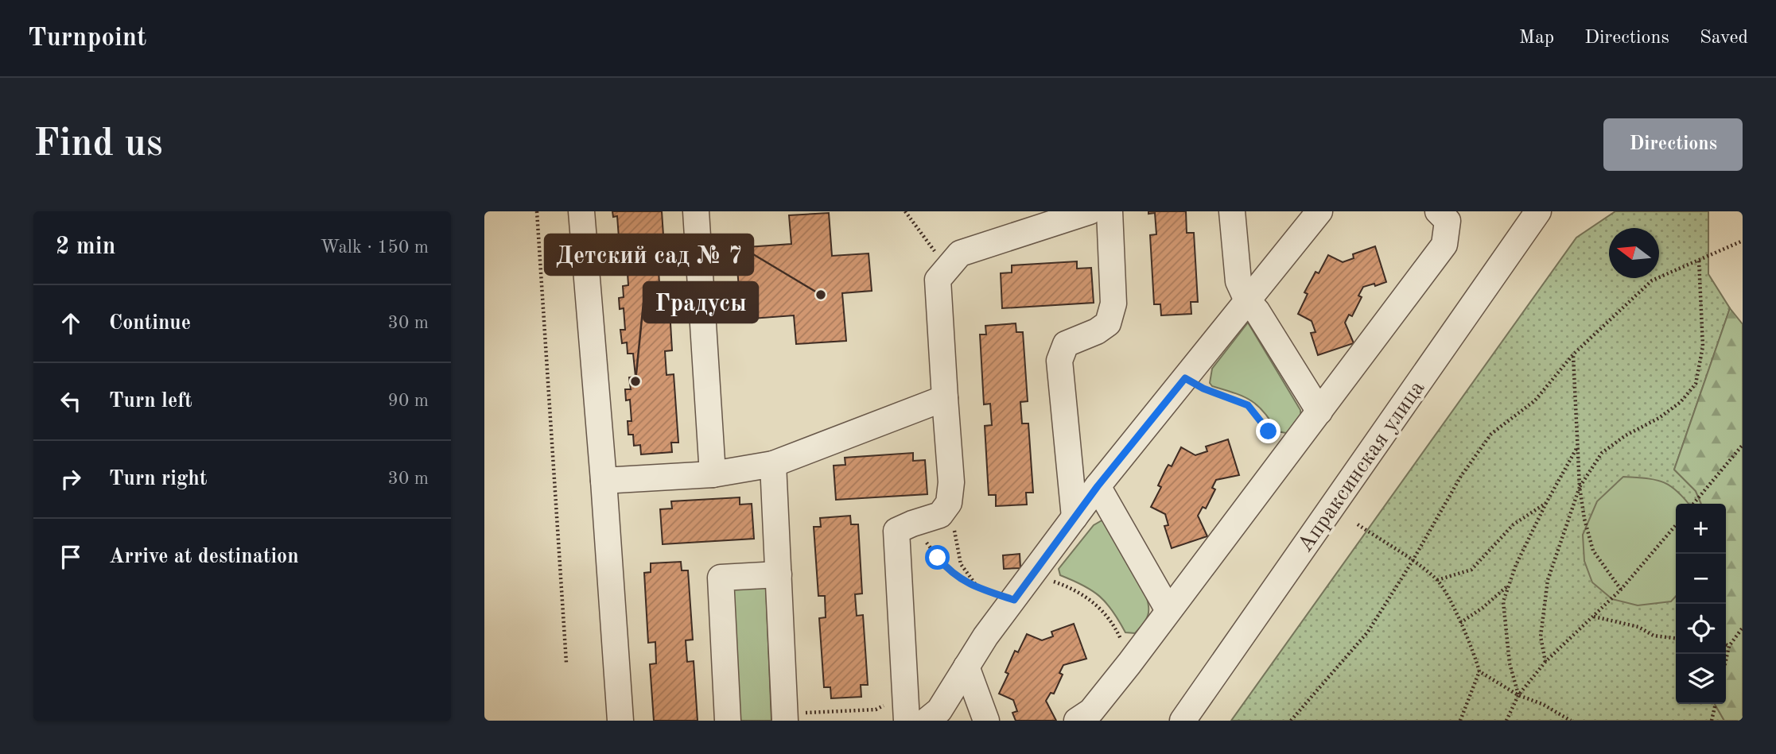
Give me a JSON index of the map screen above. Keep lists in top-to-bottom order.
{
  "streets": {
    "street": ["Апраксинская улица"]
  },
  "places": ["Детский сад № 7", "Градусы"],
  "north": "left",
  "page": {
    "header": "Turnpoint",
    "nav": ["Map", "Directions", "Saved"],
    "buttons": "Directions",
    "title": "Find us",
    "heading": ["2 min", "Walk · 150 m"],
    "list": [
      ["Continue", "30 m"],
      ["Turn left", "90 m"],
      ["Turn right", "30 m"],
      "Arrive at destination"
    ],
    "map_buttons": ["+", "−"]
  }
}
